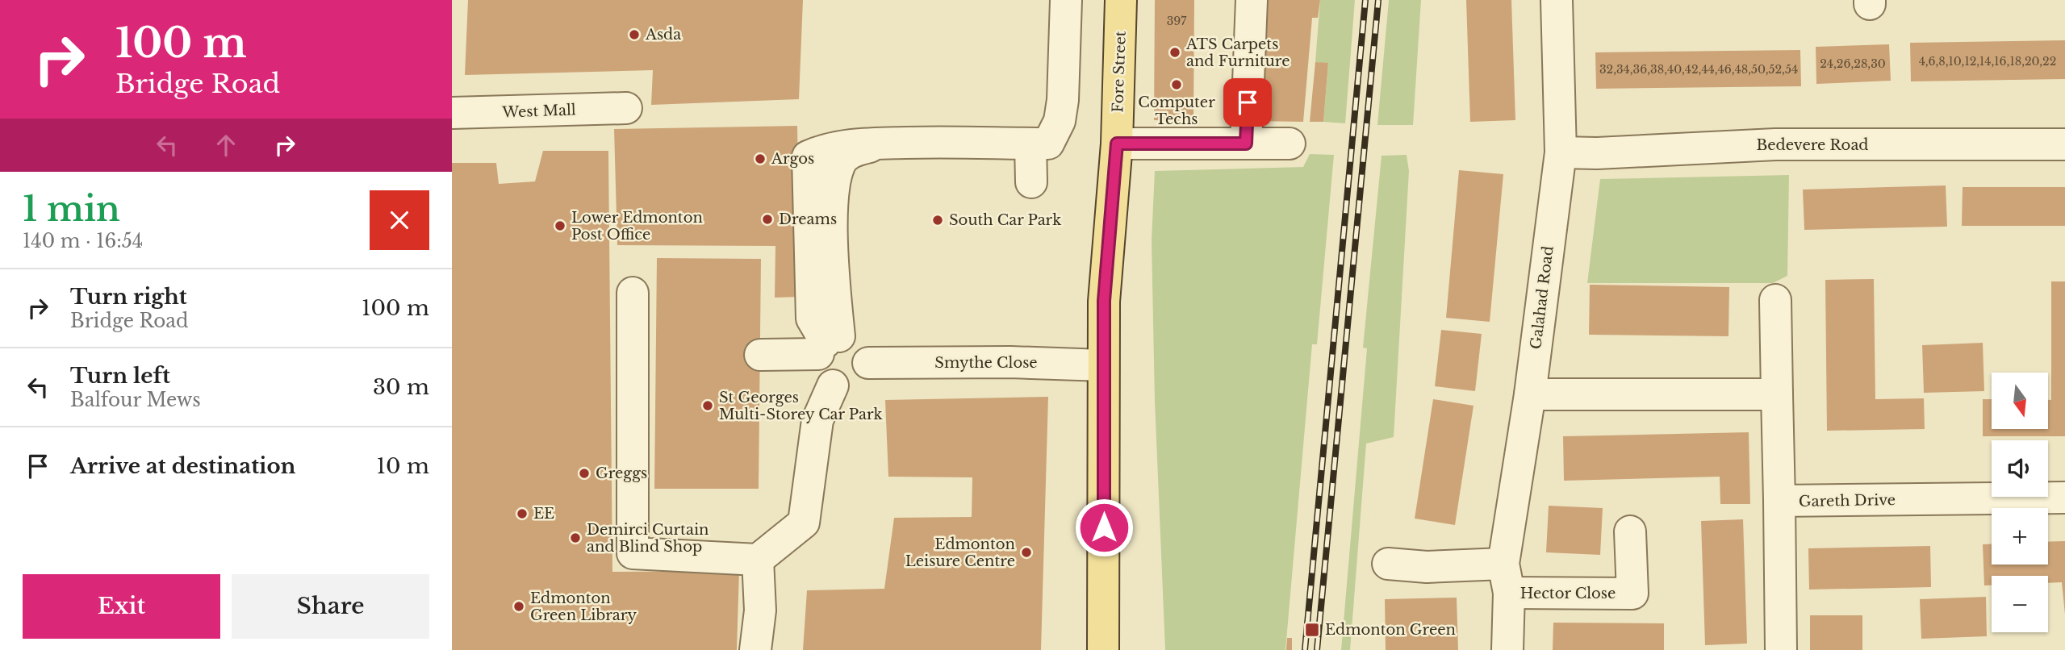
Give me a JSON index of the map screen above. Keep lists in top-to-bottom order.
{
  "streets": {
    "main road": ["Fore Street"],
    "street": [
      "West Mall",
      "Bedevere Road",
      "Galahad Road",
      "Smythe Close",
      "Gareth Drive",
      "Hector Close"
    ]
  },
  "crossings": [
    ["Fore Street", "Smythe Close"],
    ["Bedevere Road", "Galahad Road"],
    ["Galahad Road", "Hector Close"]
  ],
  "places": {
    "other": [
      "Asda",
      "ATS Carpets and Furniture",
      "Computer Techs",
      "Argos",
      "Dreams",
      "South Car Park",
      "Lower Edmonton Post Office",
      "St Georges Multi-Storey Car Park",
      "Greggs",
      "EE",
      "Demirci Curtain and Blind Shop",
      "Edmonton Leisure Centre",
      "Edmonton Green Library"
    ],
    "transit": ["Edmonton Green"]
  },
  "house_numbers": [
    "397",
    "4,6,8,10,12,14,16,18,20,22",
    "24,26,28,30",
    "32,34,36,38,40,42,44,46,48,50,52,54"
  ],
  "north": "bottom",
  "page": {
    "turn": ["100 m", "Bridge Road"],
    "heading": ["1 min", "140 m · 16:54"],
    "list": [
      {
        "name": "Turn right",
        "note": "Bridge Road",
        "value": "100 m"
      },
      {
        "name": "Turn left",
        "note": "Balfour Mews",
        "value": "30 m"
      },
      {
        "name": "Arrive at destination",
        "value": "10 m"
      }
    ],
    "map_buttons": ["+", "−"],
    "buttons": ["Exit", "Share"]
  }
}
